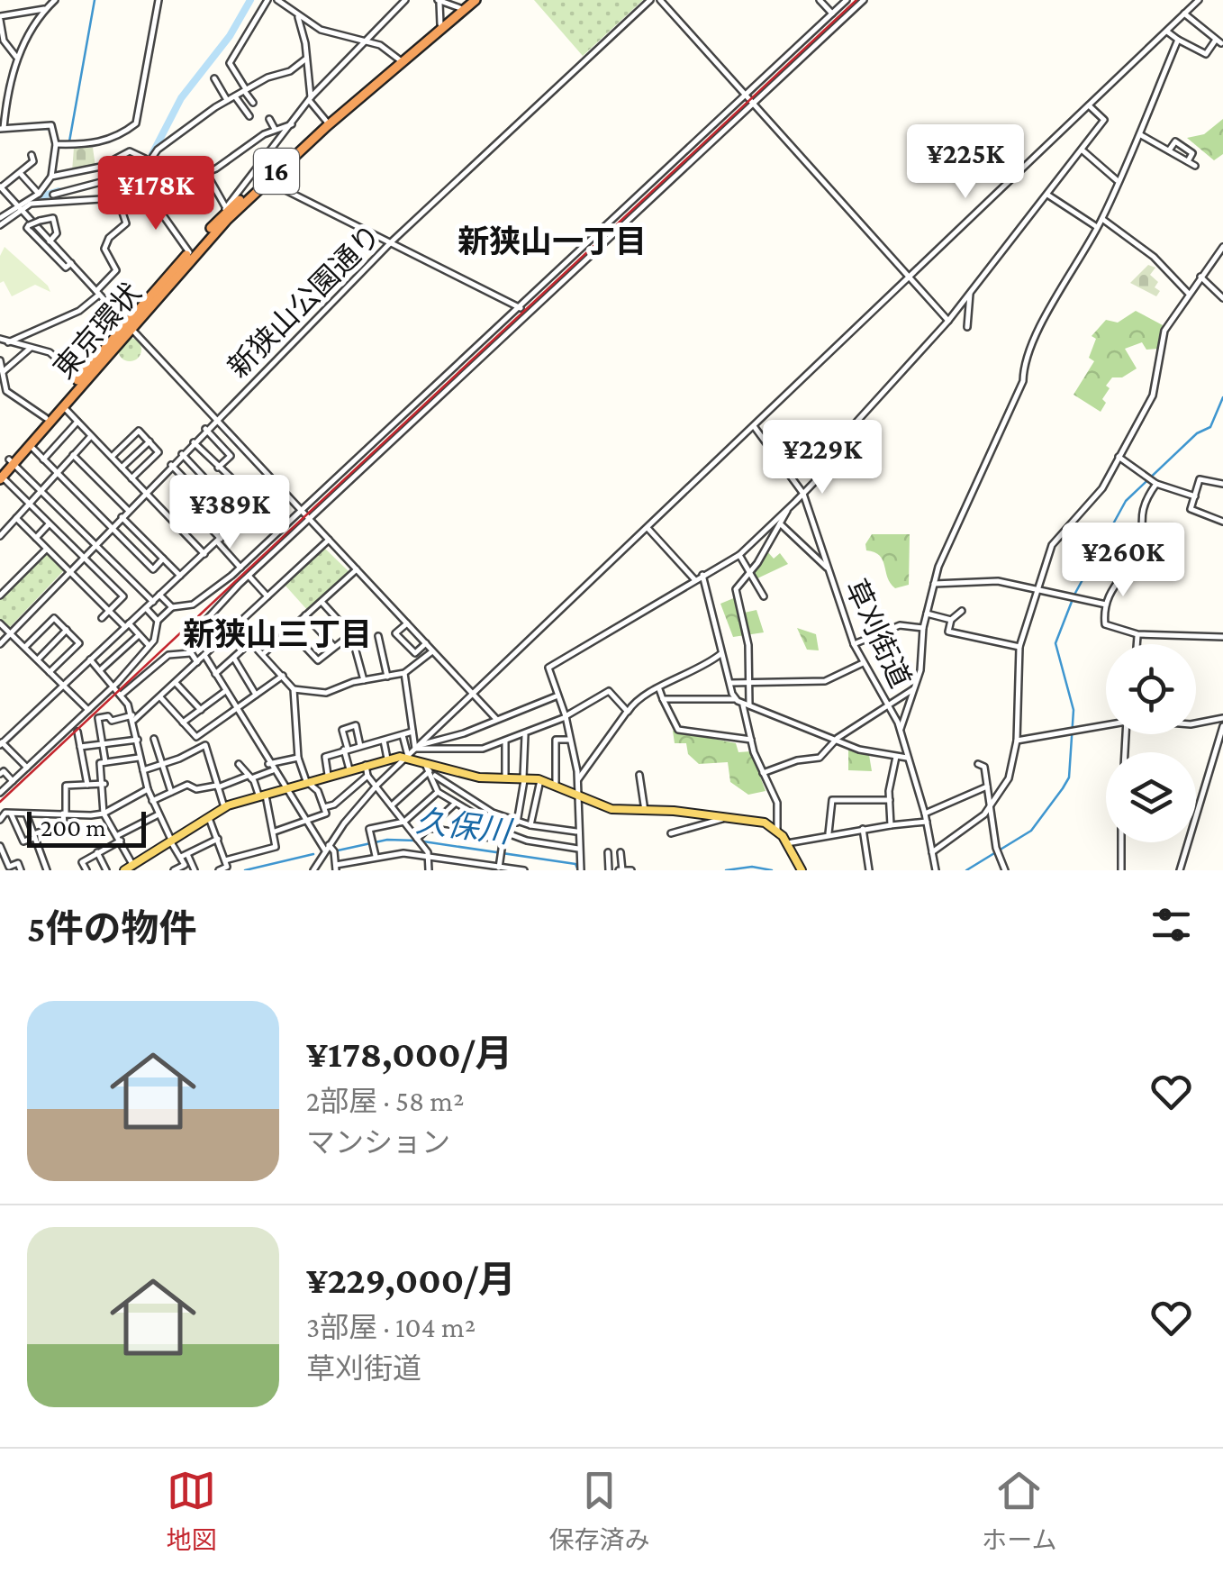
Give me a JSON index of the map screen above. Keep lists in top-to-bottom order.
{
  "streets": {
    "highway": ["16", "東京環状"],
    "street": ["新狭山公園通り", "草刈街道"]
  },
  "districts": ["新狭山一丁目", "新狭山三丁目"],
  "water": ["久保川"],
  "scale_bar": "200 m",
  "page": {
    "price": [
      "¥225K",
      "¥178K",
      "¥229K",
      "¥389K",
      "¥260K"
    ],
    "scale": "200 m",
    "heading": "5件の物件",
    "list": [
      {
        "name": "¥178,000/月",
        "note": "2部屋 · 58 m² · マンション"
      },
      {
        "name": "¥229,000/月",
        "note": "3部屋 · 104 m² · 草刈街道"
      }
    ],
    "tabs": ["地図", "保存済み", "ホーム"]
  }
}
